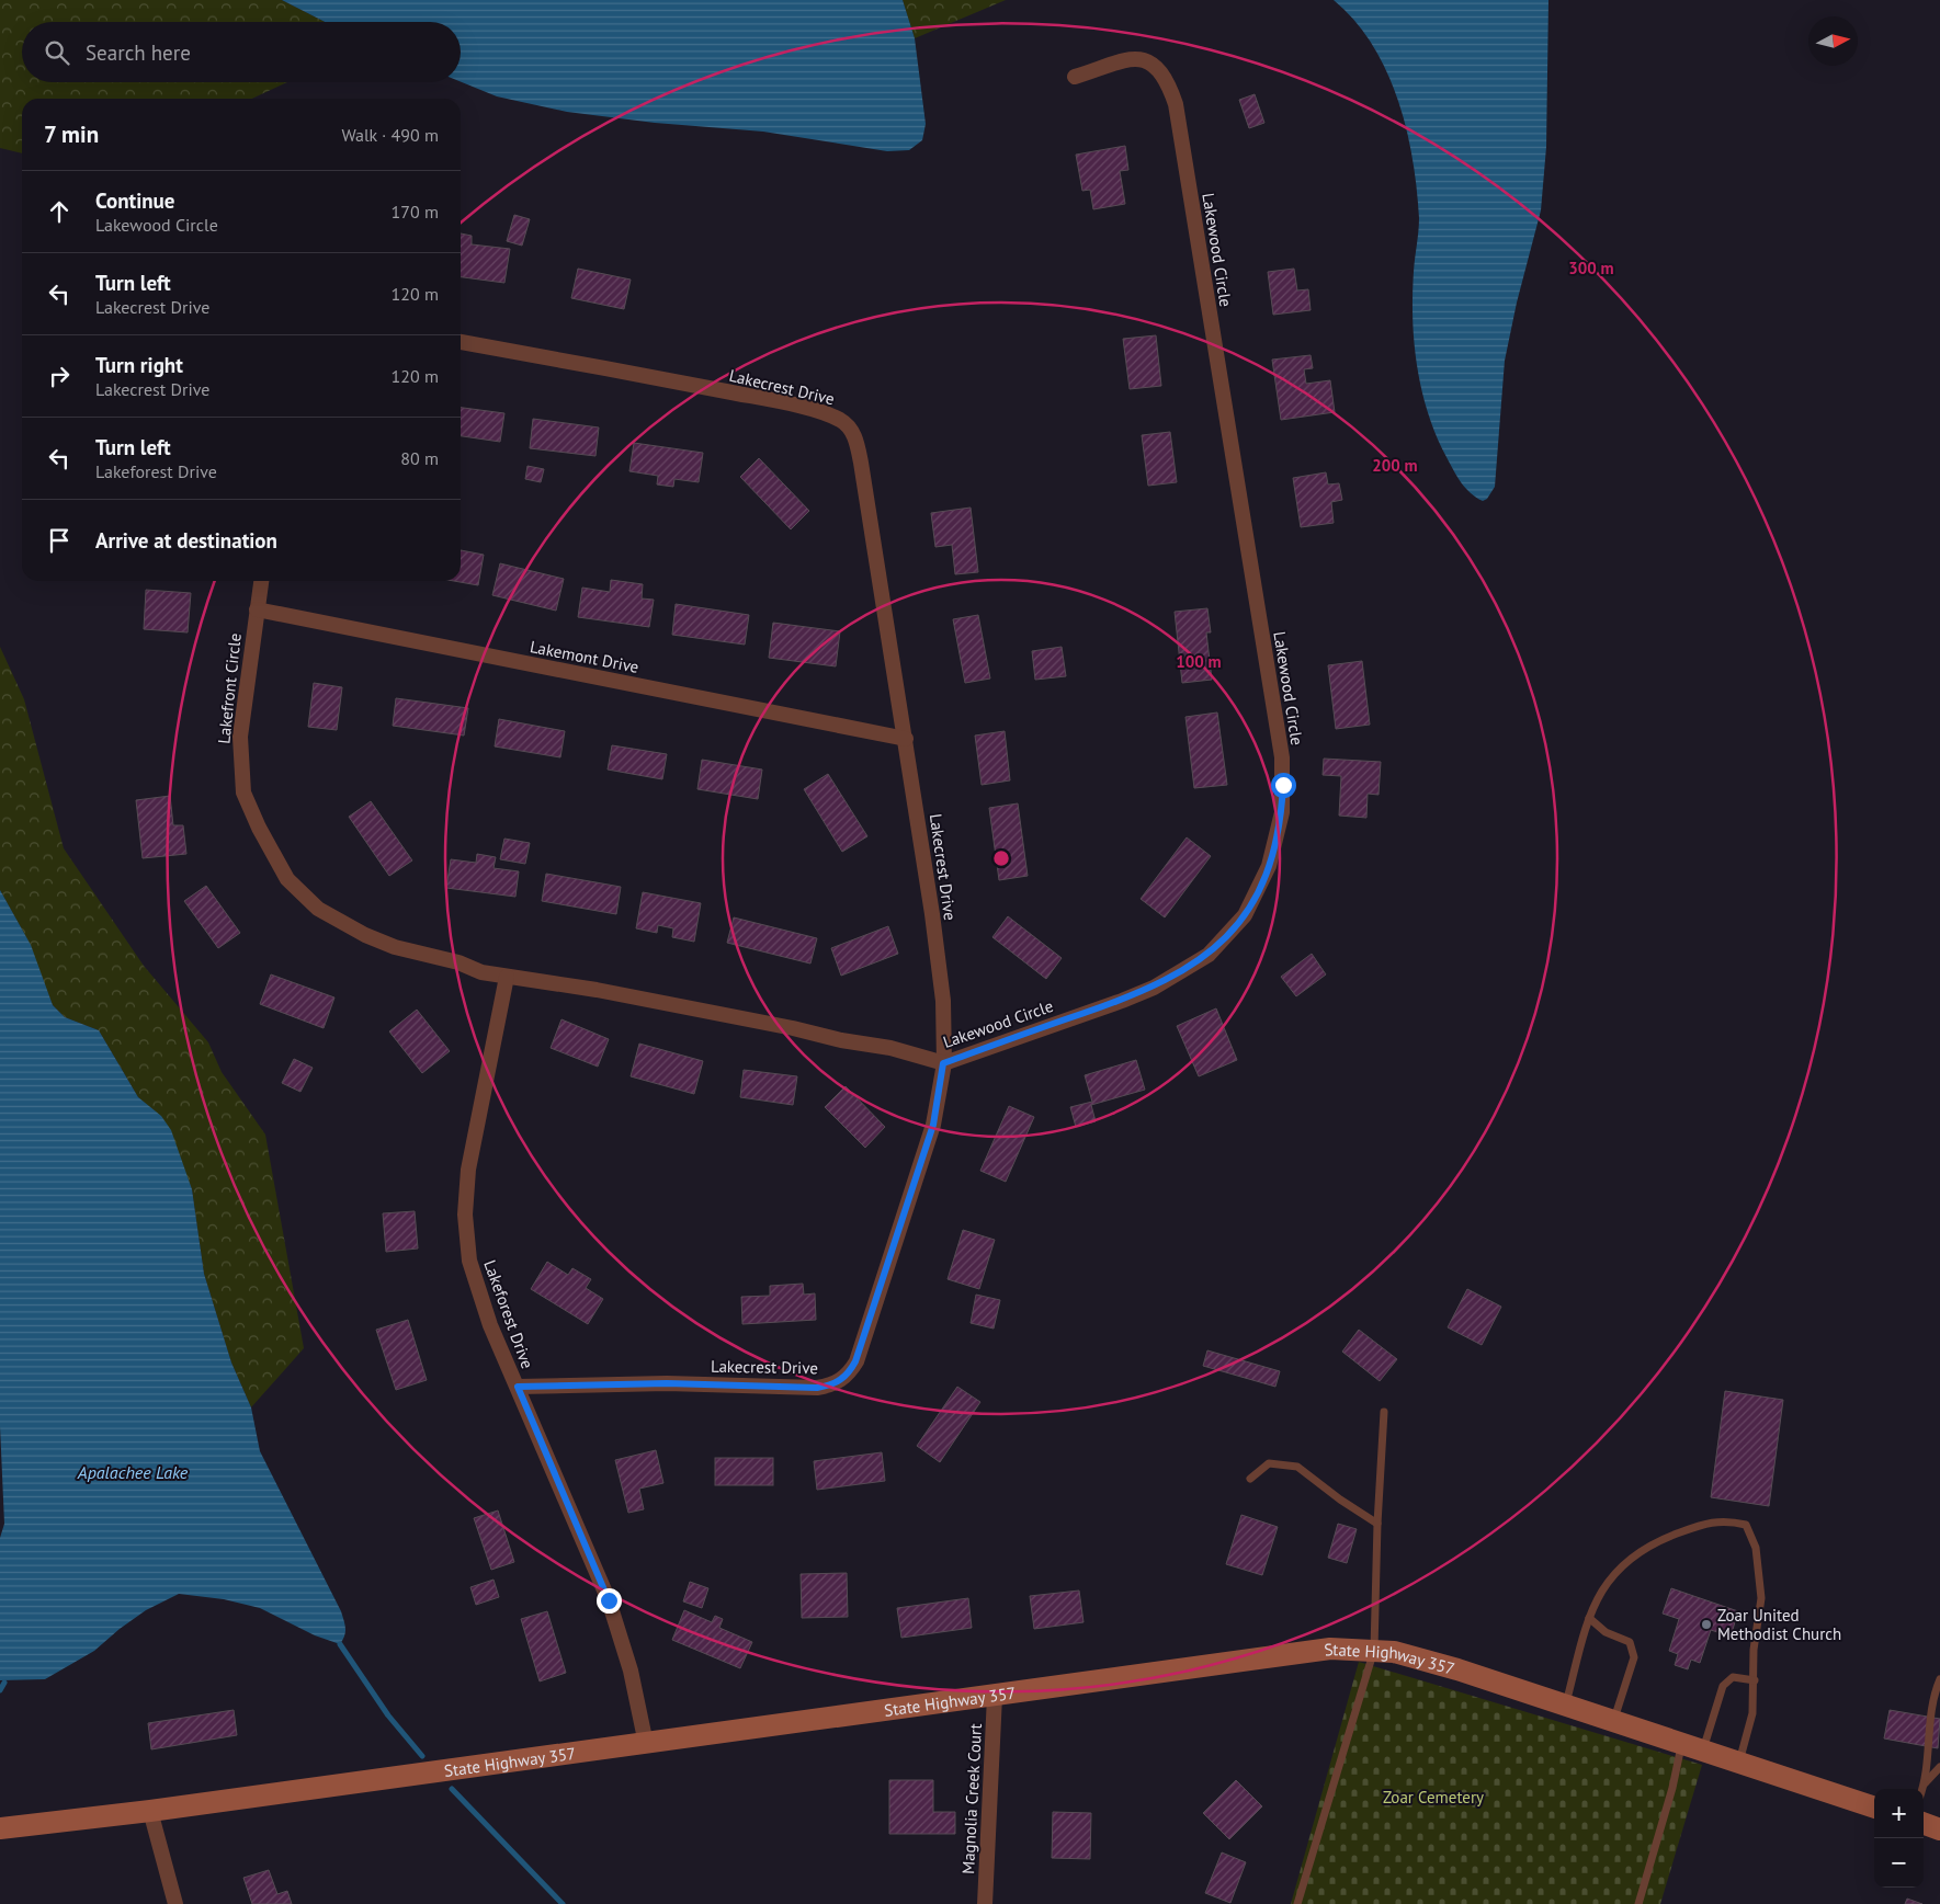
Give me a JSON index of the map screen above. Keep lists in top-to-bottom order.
{
  "streets": {
    "main road": ["State Highway 357"],
    "street": [
      "Lakewood Circle",
      "Lakecrest Drive",
      "Lakemont Drive",
      "Lakefront Circle",
      "Lakeforest Drive",
      "Magnolia Creek Court"
    ]
  },
  "crossings": [
    ["Lakewood Circle", "Lakecrest Drive"],
    ["Lakewood Circle", "Lakefront Circle"],
    ["Lakewood Circle", "Lakeforest Drive"],
    ["Lakecrest Drive", "Lakemont Drive"],
    ["Lakecrest Drive", "Lakeforest Drive"],
    ["Lakemont Drive", "Lakefront Circle"],
    ["Lakefront Circle", "Lakeforest Drive"],
    ["Lakeforest Drive", "State Highway 357"],
    ["State Highway 357", "Magnolia Creek Court"]
  ],
  "water": ["Apalachee Lake"],
  "parks": ["Zoar Cemetery"],
  "places": ["Zoar United Methodist Church"],
  "north": "right",
  "page": {
    "search": "Search here",
    "heading": ["7 min", "Walk · 490 m"],
    "list": [
      ["Continue", "Lakewood Circle", "170 m"],
      ["Turn left", "Lakecrest Drive", "120 m"],
      ["Turn right", "Lakecrest Drive", "120 m"],
      ["Turn left", "Lakeforest Drive", "80 m"],
      "Arrive at destination"
    ],
    "map_buttons": ["+", "−"]
  },
  "rings": ["300 m", "200 m", "100 m"]
}
